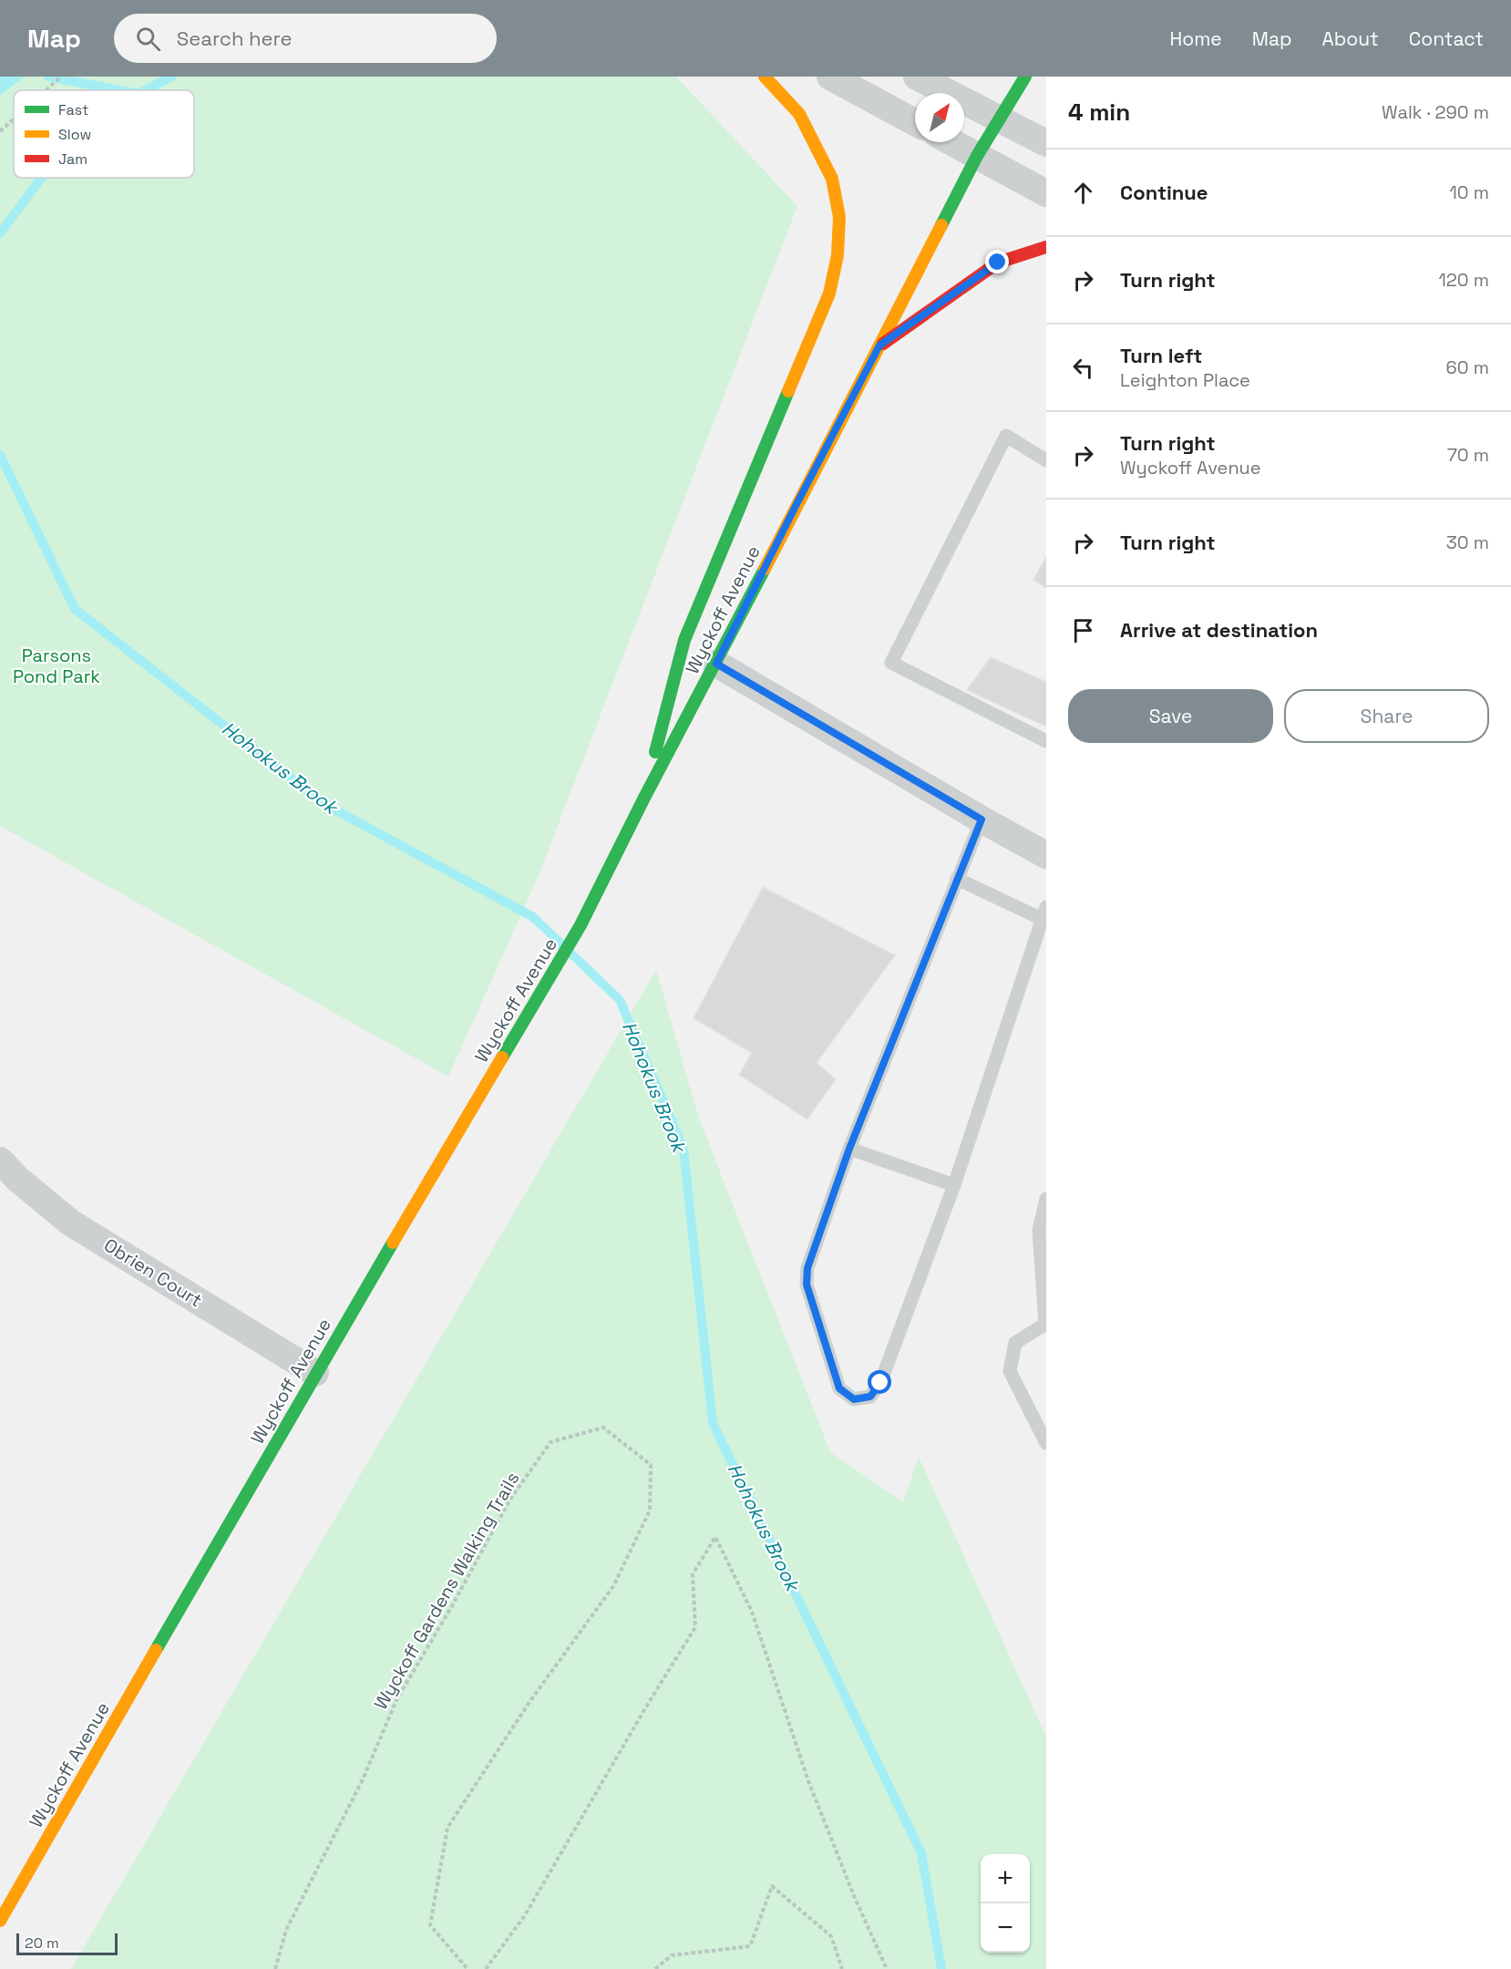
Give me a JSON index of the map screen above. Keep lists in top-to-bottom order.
{
  "streets": {
    "main road": ["Wyckoff Avenue"],
    "street": ["Obrien Court"],
    "path": ["Wyckoff Gardens Walking Trails"]
  },
  "crossings": [
    ["Wyckoff Avenue", "Obrien Court"]
  ],
  "water": ["Hohokus Brook"],
  "parks": ["Parsons Pond Park"],
  "legend": ["Fast", "Slow", "Jam"],
  "scale_bar": "20 m",
  "north": "top right",
  "page": {
    "header": "Map",
    "search": "Search here",
    "nav": [
      "Home",
      "Map",
      "About",
      "Contact"
    ],
    "heading": ["4 min", "Walk · 290 m"],
    "list": [
      ["Continue", "10 m"],
      ["Turn right", "120 m"],
      ["Turn left", "Leighton Place", "60 m"],
      ["Turn right", "Wyckoff Avenue", "70 m"],
      ["Turn right", "30 m"],
      "Arrive at destination"
    ],
    "buttons": ["Save", "Share"],
    "map_buttons": ["+", "−"],
    "scale": "20 m"
  }
}
